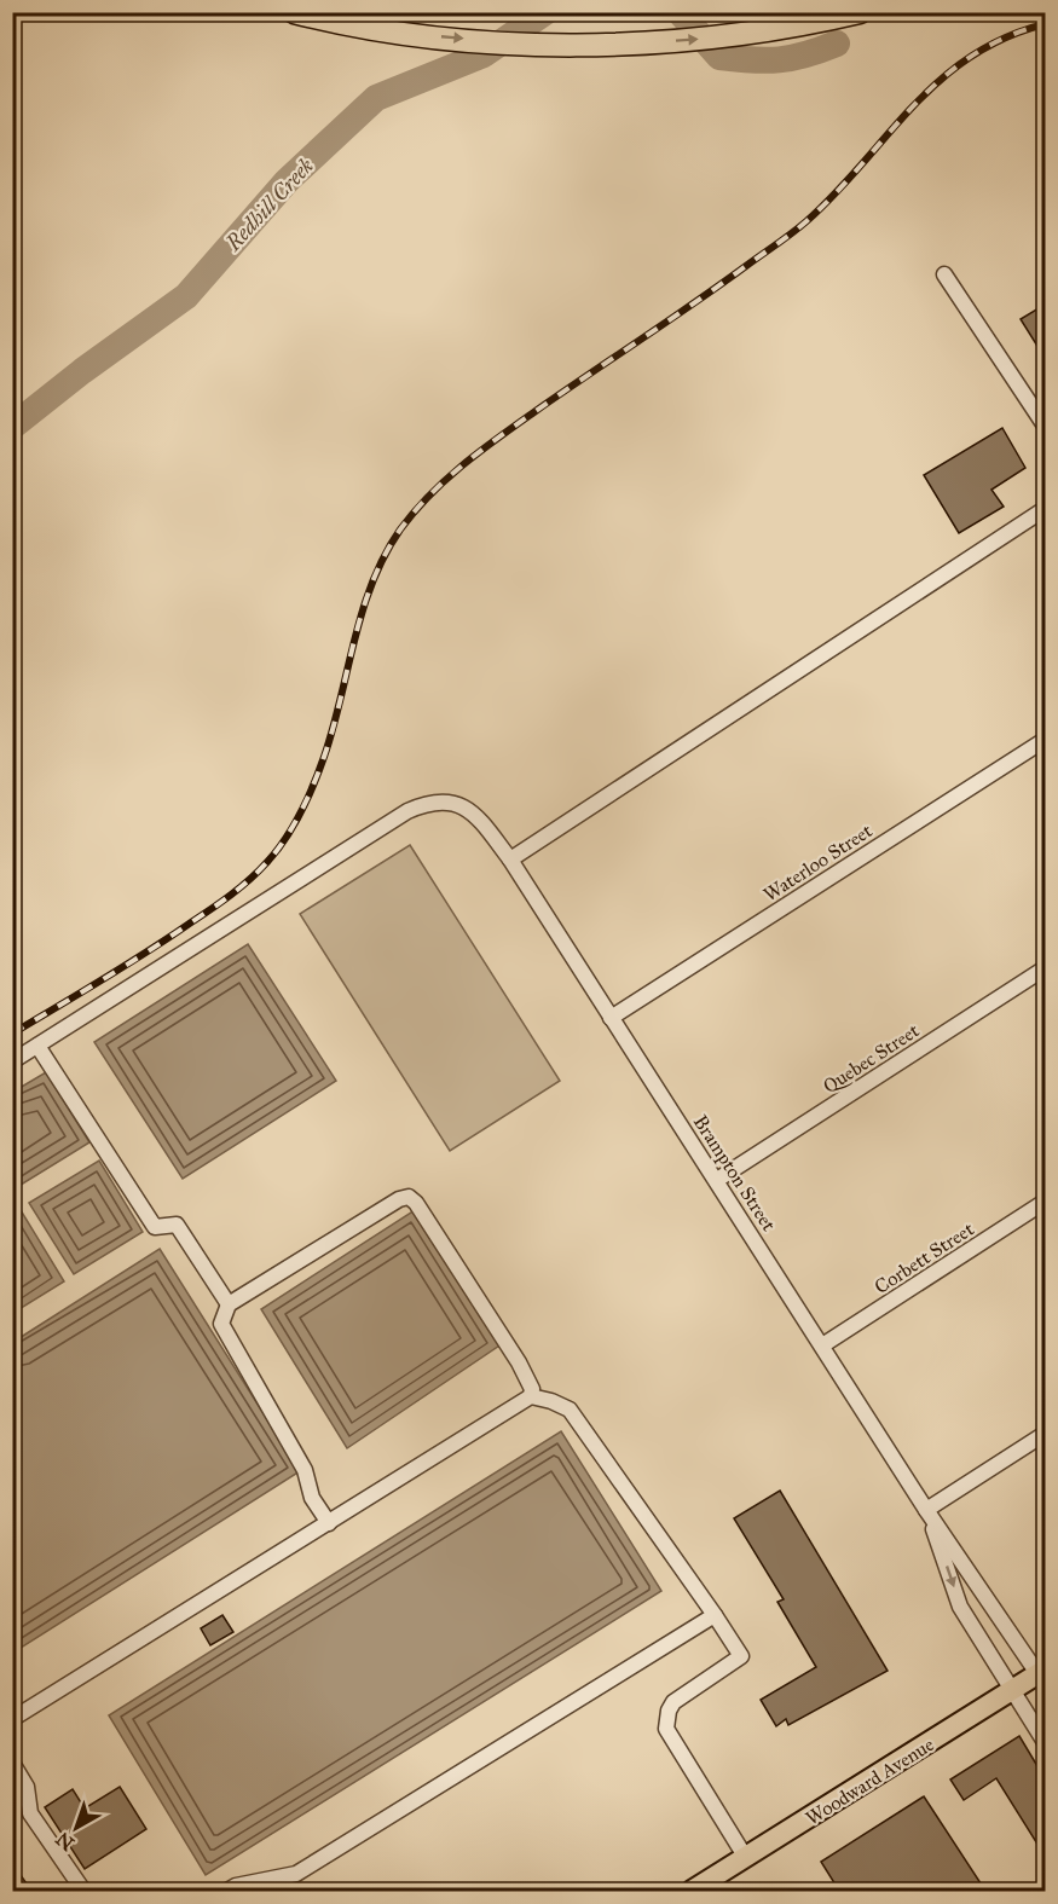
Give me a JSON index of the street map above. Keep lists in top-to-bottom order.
{
  "streets": {
    "main road": ["Woodward Avenue"],
    "street": [
      "Waterloo Street",
      "Quebec Street",
      "Brampton Street",
      "Corbett Street"
    ]
  },
  "crossings": [
    ["Waterloo Street", "Brampton Street"],
    ["Quebec Street", "Brampton Street"],
    ["Brampton Street", "Corbett Street"],
    ["Brampton Street", "Woodward Avenue"]
  ],
  "water": ["Redhill Creek"],
  "north": "bottom left"
}
